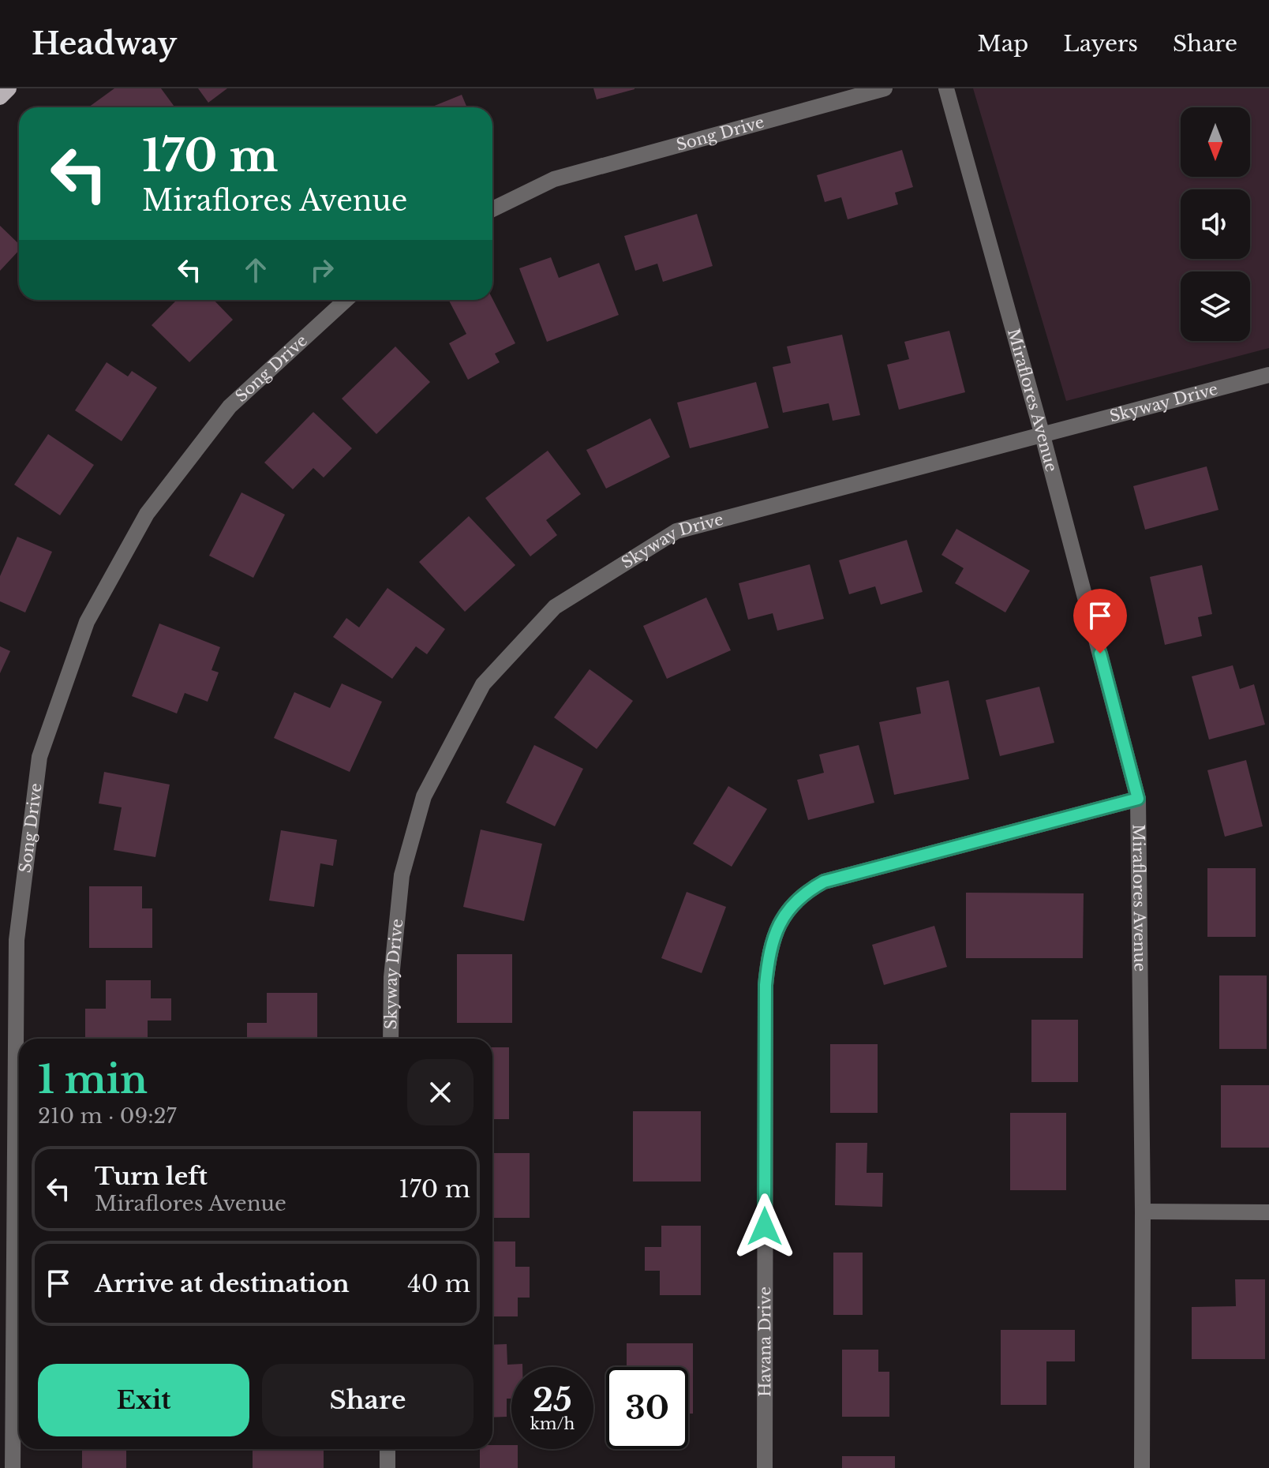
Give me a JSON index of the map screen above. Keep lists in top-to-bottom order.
{
  "streets": {
    "street": [
      "Song Drive",
      "Miraflores Avenue",
      "Skyway Drive",
      "Havana Drive"
    ]
  },
  "crossings": [
    ["Miraflores Avenue", "Skyway Drive"],
    ["Miraflores Avenue", "Havana Drive"]
  ],
  "north": "bottom",
  "page": {
    "header": "Headway",
    "nav": ["Map", "Layers", "Share"],
    "turn": ["170 m", "Miraflores Avenue"],
    "heading": ["1 min", "210 m · 09:27"],
    "list": [
      {
        "name": "Turn left",
        "note": "Miraflores Avenue",
        "value": "170 m"
      },
      {
        "name": "Arrive at destination",
        "value": "40 m"
      }
    ],
    "buttons": ["Exit", "Share"],
    "speed": "25 km/h",
    "limit": "30"
  }
}
